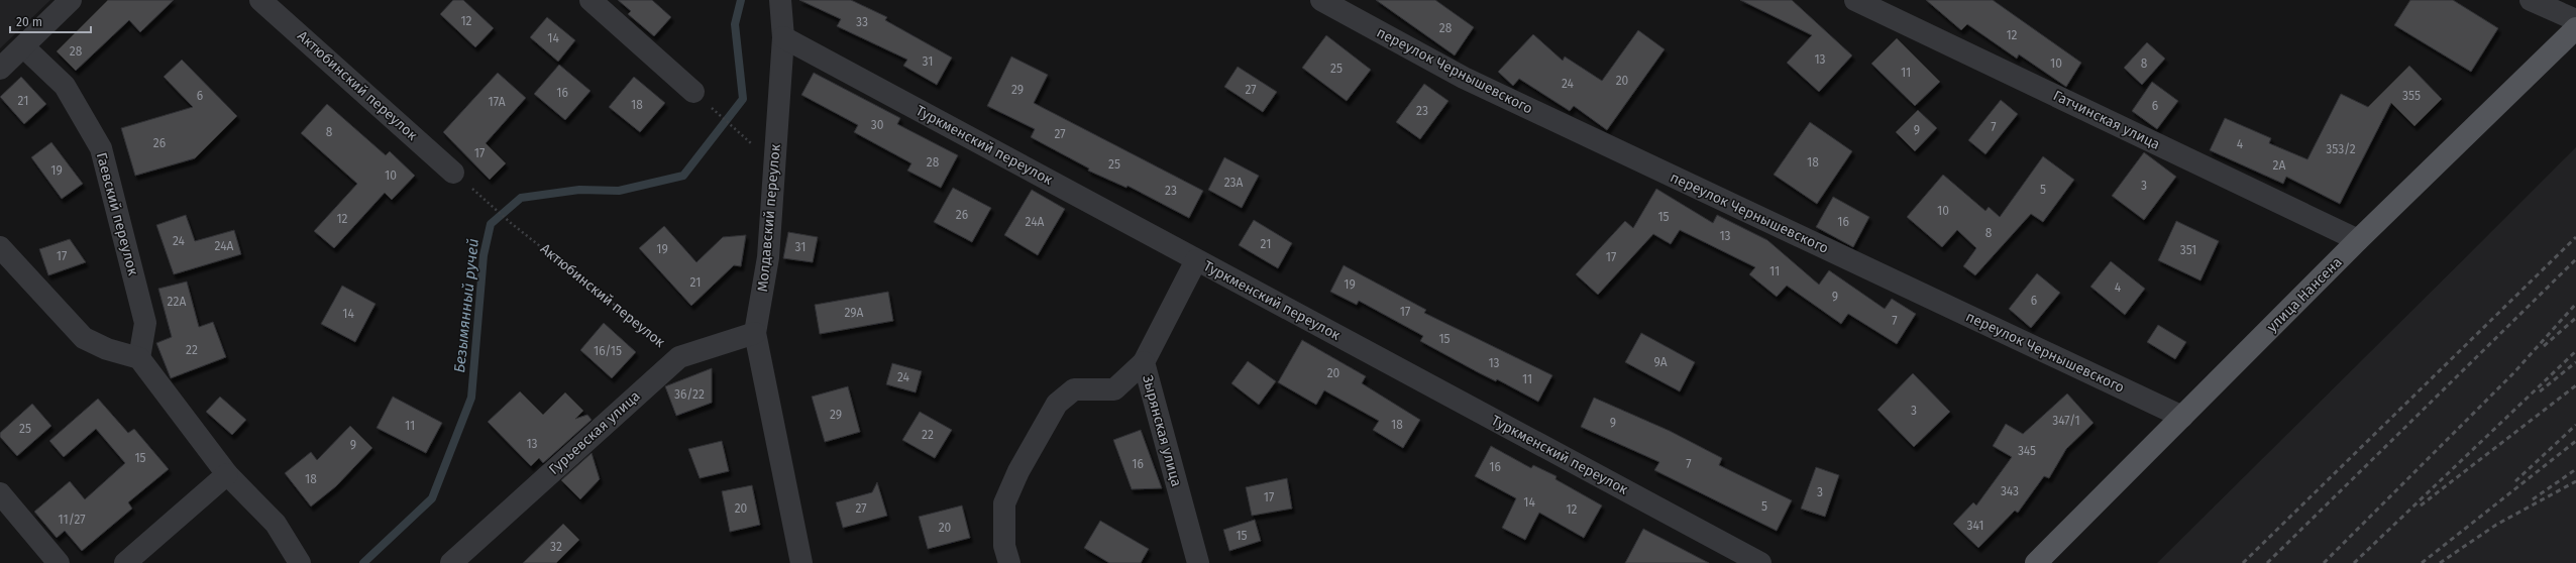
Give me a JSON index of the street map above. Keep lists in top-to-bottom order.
{
  "streets": {
    "main road": ["улица Нансена"],
    "street": [
      "переулок Чернышевского",
      "Актюбинский переулок",
      "Гатчинская улица",
      "Туркменский переулок",
      "Гаевский переулок",
      "Молдавский переулок",
      "Зырянская улица",
      "Гурьевская улица"
    ]
  },
  "crossings": [
    ["переулок Чернышевского", "улица Нансена"],
    ["Актюбинский переулок", "Гурьевская улица"],
    ["Гатчинская улица", "улица Нансена"],
    ["Туркменский переулок", "Молдавский переулок"],
    ["Туркменский переулок", "Зырянская улица"],
    ["Молдавский переулок", "Гурьевская улица"]
  ],
  "water": ["Безымянный ручей"],
  "house_numbers": [
    "12",
    "33",
    "28",
    "12",
    "14",
    "28",
    "13",
    "31",
    "10",
    "8",
    "25",
    "11",
    "20",
    "24",
    "29",
    "27",
    "16",
    "6",
    "355",
    "21",
    "17А",
    "18",
    "6",
    "23",
    "30",
    "7",
    "9",
    "8",
    "27",
    "26",
    "4",
    "353/2",
    "17",
    "28",
    "18",
    "25",
    "2А",
    "19",
    "10",
    "23А",
    "3",
    "5",
    "23",
    "10",
    "26",
    "15",
    "12",
    "24А",
    "16",
    "8",
    "13",
    "24",
    "21",
    "24А",
    "31",
    "19",
    "351",
    "17",
    "17",
    "11",
    "21",
    "19",
    "4",
    "9",
    "6",
    "22А",
    "17",
    "29А",
    "14",
    "7",
    "15",
    "22",
    "16/15",
    "9А",
    "13",
    "20",
    "24",
    "11",
    "36/22",
    "3",
    "29",
    "347/1",
    "9",
    "18",
    "11",
    "25",
    "22",
    "13",
    "9",
    "345",
    "15",
    "16",
    "7",
    "16",
    "18",
    "343",
    "3",
    "17",
    "14",
    "5",
    "20",
    "27",
    "12",
    "11/27",
    "341",
    "20",
    "15",
    "32"
  ],
  "scale_bar": "20 m"
}
